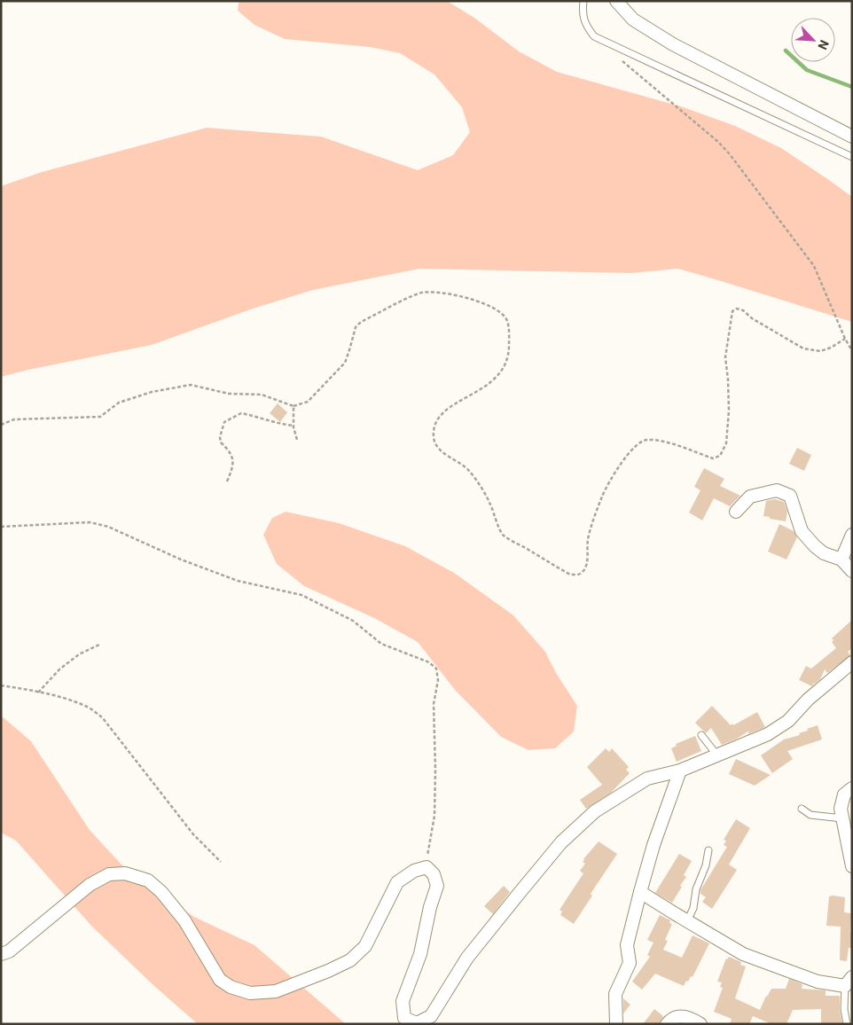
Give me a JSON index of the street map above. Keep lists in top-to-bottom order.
{
  "north": "bottom right"
}
